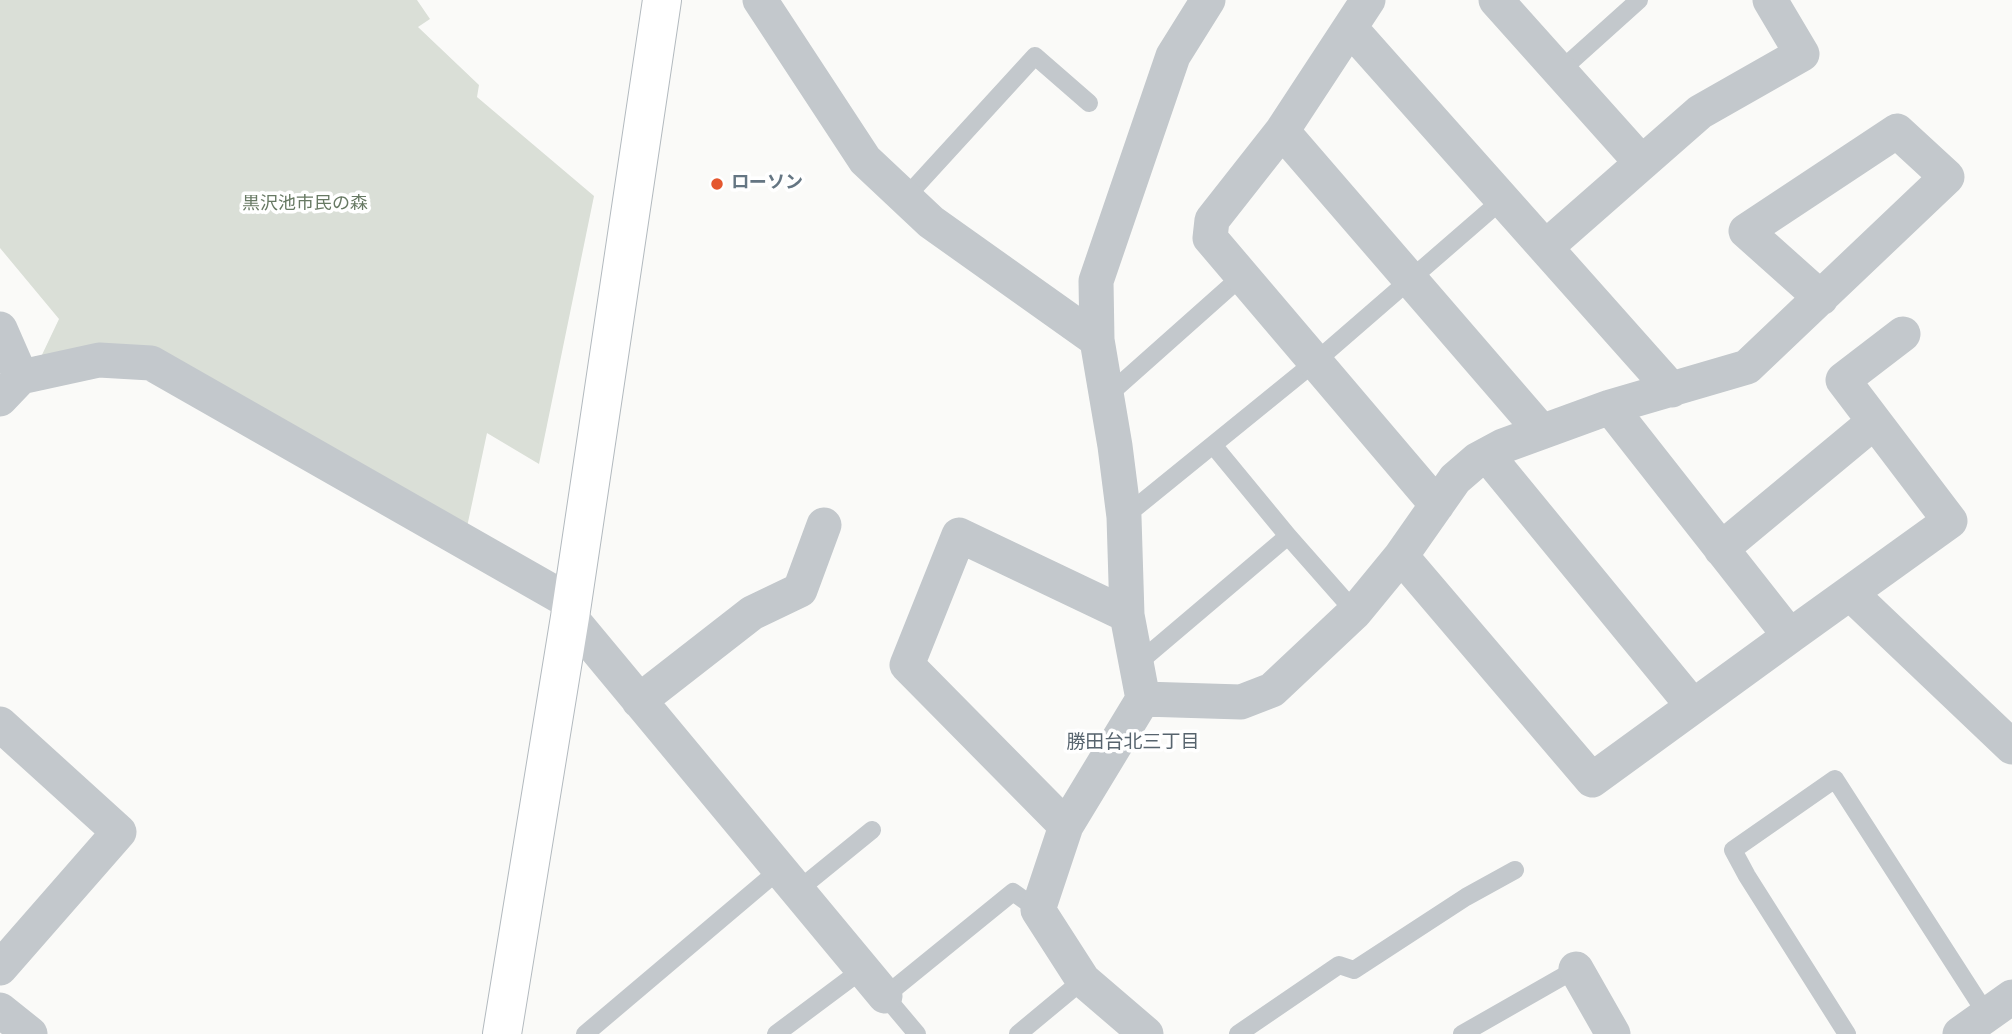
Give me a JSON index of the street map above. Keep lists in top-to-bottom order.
{
  "districts": ["勝田台北三丁目"],
  "parks": ["黒沢池市民の森"],
  "places": ["ローソン"]
}
